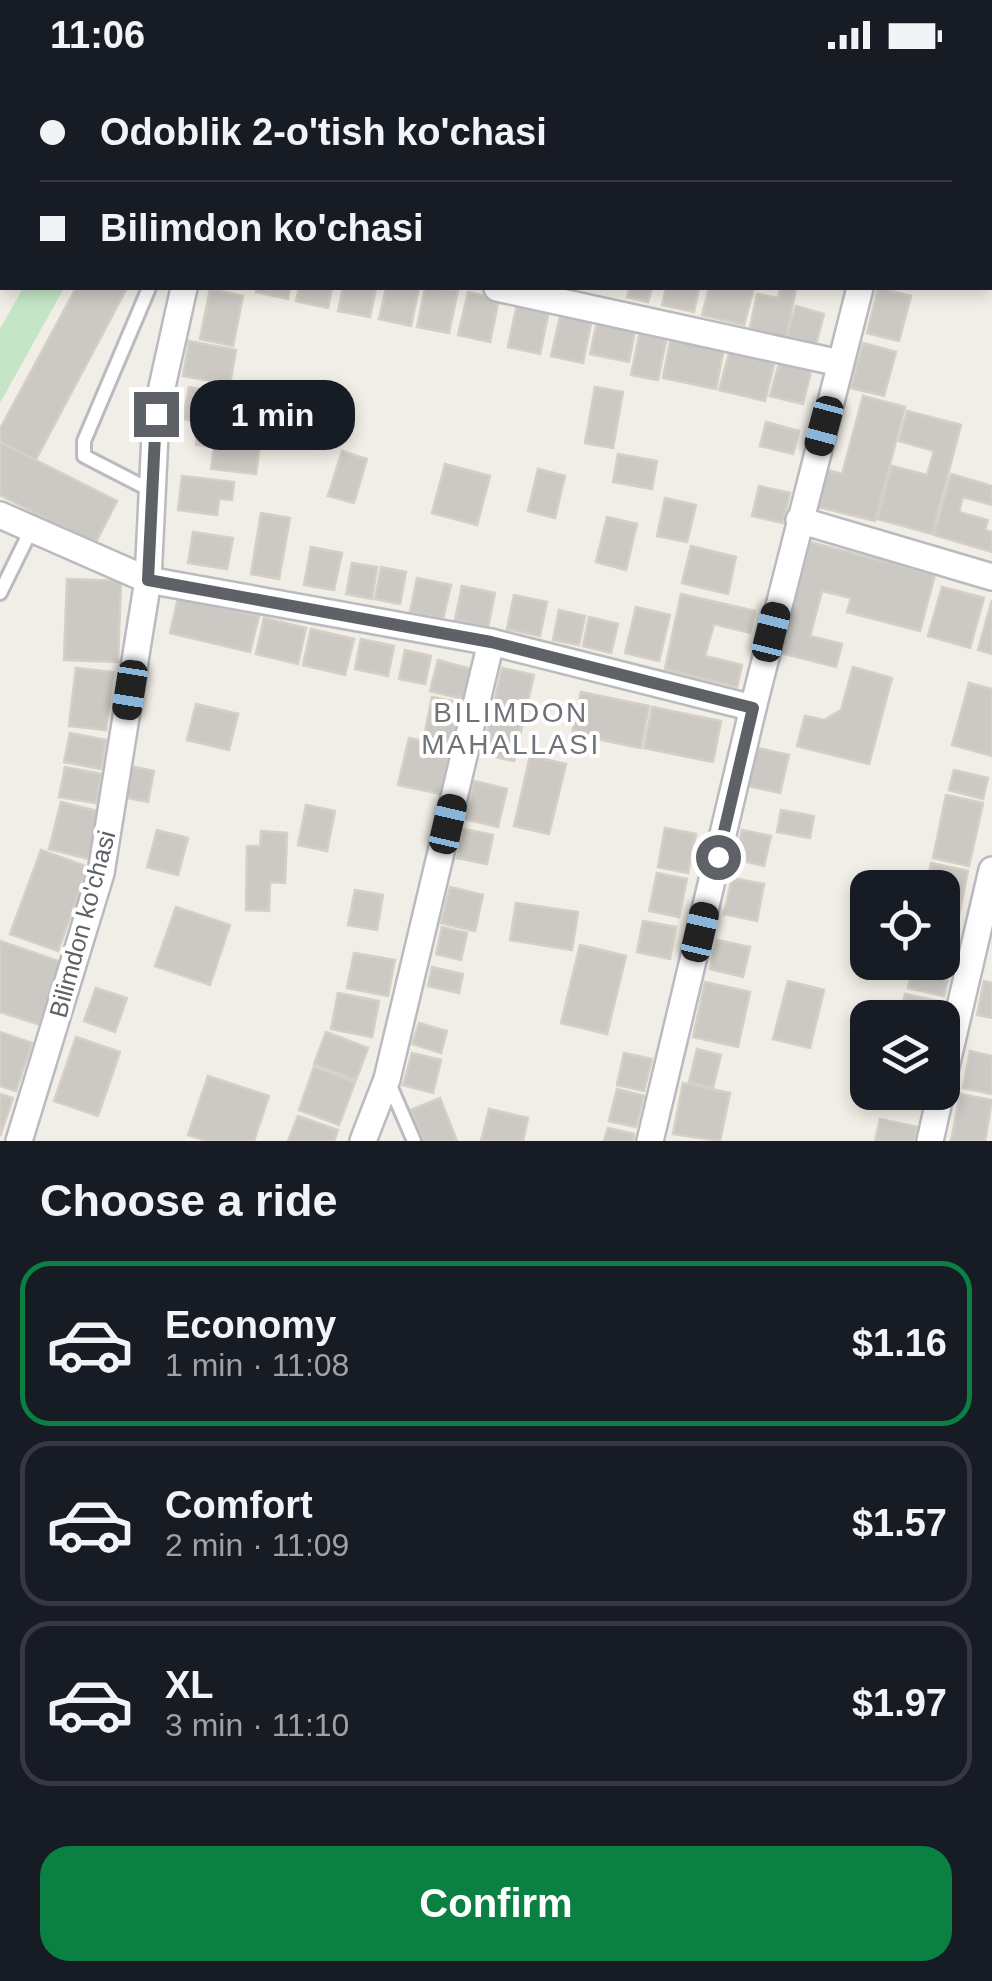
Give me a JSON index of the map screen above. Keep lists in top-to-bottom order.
{
  "streets": {
    "street": ["Bilimdon ko'chasi"]
  },
  "districts": ["BILIMDON MAHALLASI"],
  "page": {
    "status": "11:06",
    "banner": ["Odoblik 2-o'tish ko'chasi", "Bilimdon ko'chasi"],
    "bubble": "1 min",
    "heading": "Choose a ride",
    "list": [
      {
        "name": "Economy",
        "note": "1 min · 11:08",
        "value": "$1.16"
      },
      {
        "name": "Comfort",
        "note": "2 min · 11:09",
        "value": "$1.57"
      },
      {
        "name": "XL",
        "note": "3 min · 11:10",
        "value": "$1.97"
      }
    ],
    "buttons": "Confirm"
  }
}
